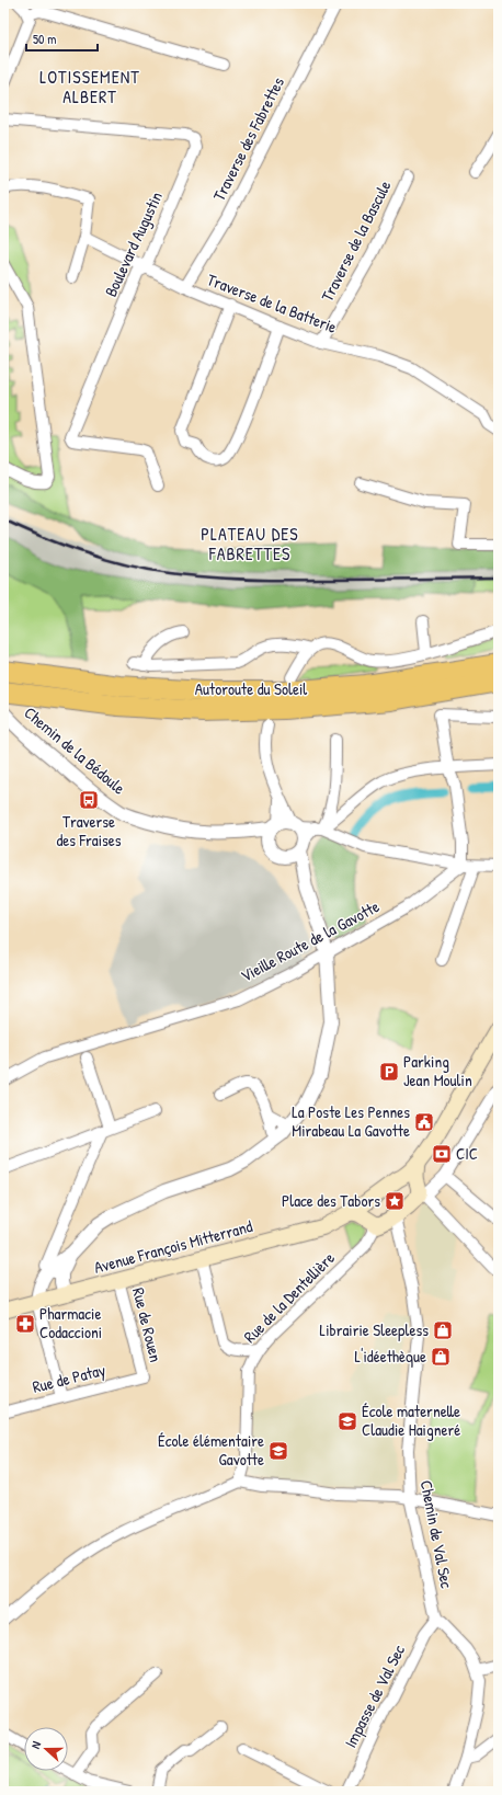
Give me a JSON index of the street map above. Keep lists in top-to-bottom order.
{
  "streets": {
    "highway": ["Autoroute du Soleil"],
    "main road": ["Avenue François Mitterrand"],
    "street": [
      "Traverse des Fabrettes",
      "Traverse de la Bascule",
      "Boulevard Augustin",
      "Traverse de la Batterie",
      "Chemin de la Bédoule",
      "Vieille Route de la Gavotte",
      "Rue de la Dentellière",
      "Rue de Rouen",
      "Rue de Patay",
      "Chemin de Val Sec",
      "Impasse de Val Sec"
    ]
  },
  "crossings": [
    ["Traverse des Fabrettes", "Traverse de la Batterie"],
    ["Traverse de la Bascule", "Traverse de la Batterie"],
    ["Boulevard Augustin", "Traverse de la Batterie"],
    ["Avenue François Mitterrand", "Rue de Rouen"],
    ["Rue de Rouen", "Rue de Patay"],
    ["Chemin de Val Sec", "Impasse de Val Sec"]
  ],
  "districts": ["LOTISSEMENT ALBERT", "PLATEAU DES FABRETTES"],
  "places": {
    "bus stop": ["Traverse des Fraises"],
    "parking": ["Parking Jean Moulin"],
    "public building": ["La Poste Les Pennes Mirabeau La Gavotte"],
    "bank": ["CIC"],
    "place": ["Place des Tabors"],
    "pharmacy": ["Pharmacie Codaccioni"],
    "shop": ["Librairie Sleepless", "L'idéethèque"],
    "school or university": ["École maternelle Claudie Haigneré", "École élémentaire Gavotte"]
  },
  "scale_bar": "50 m",
  "north": "left"
}
